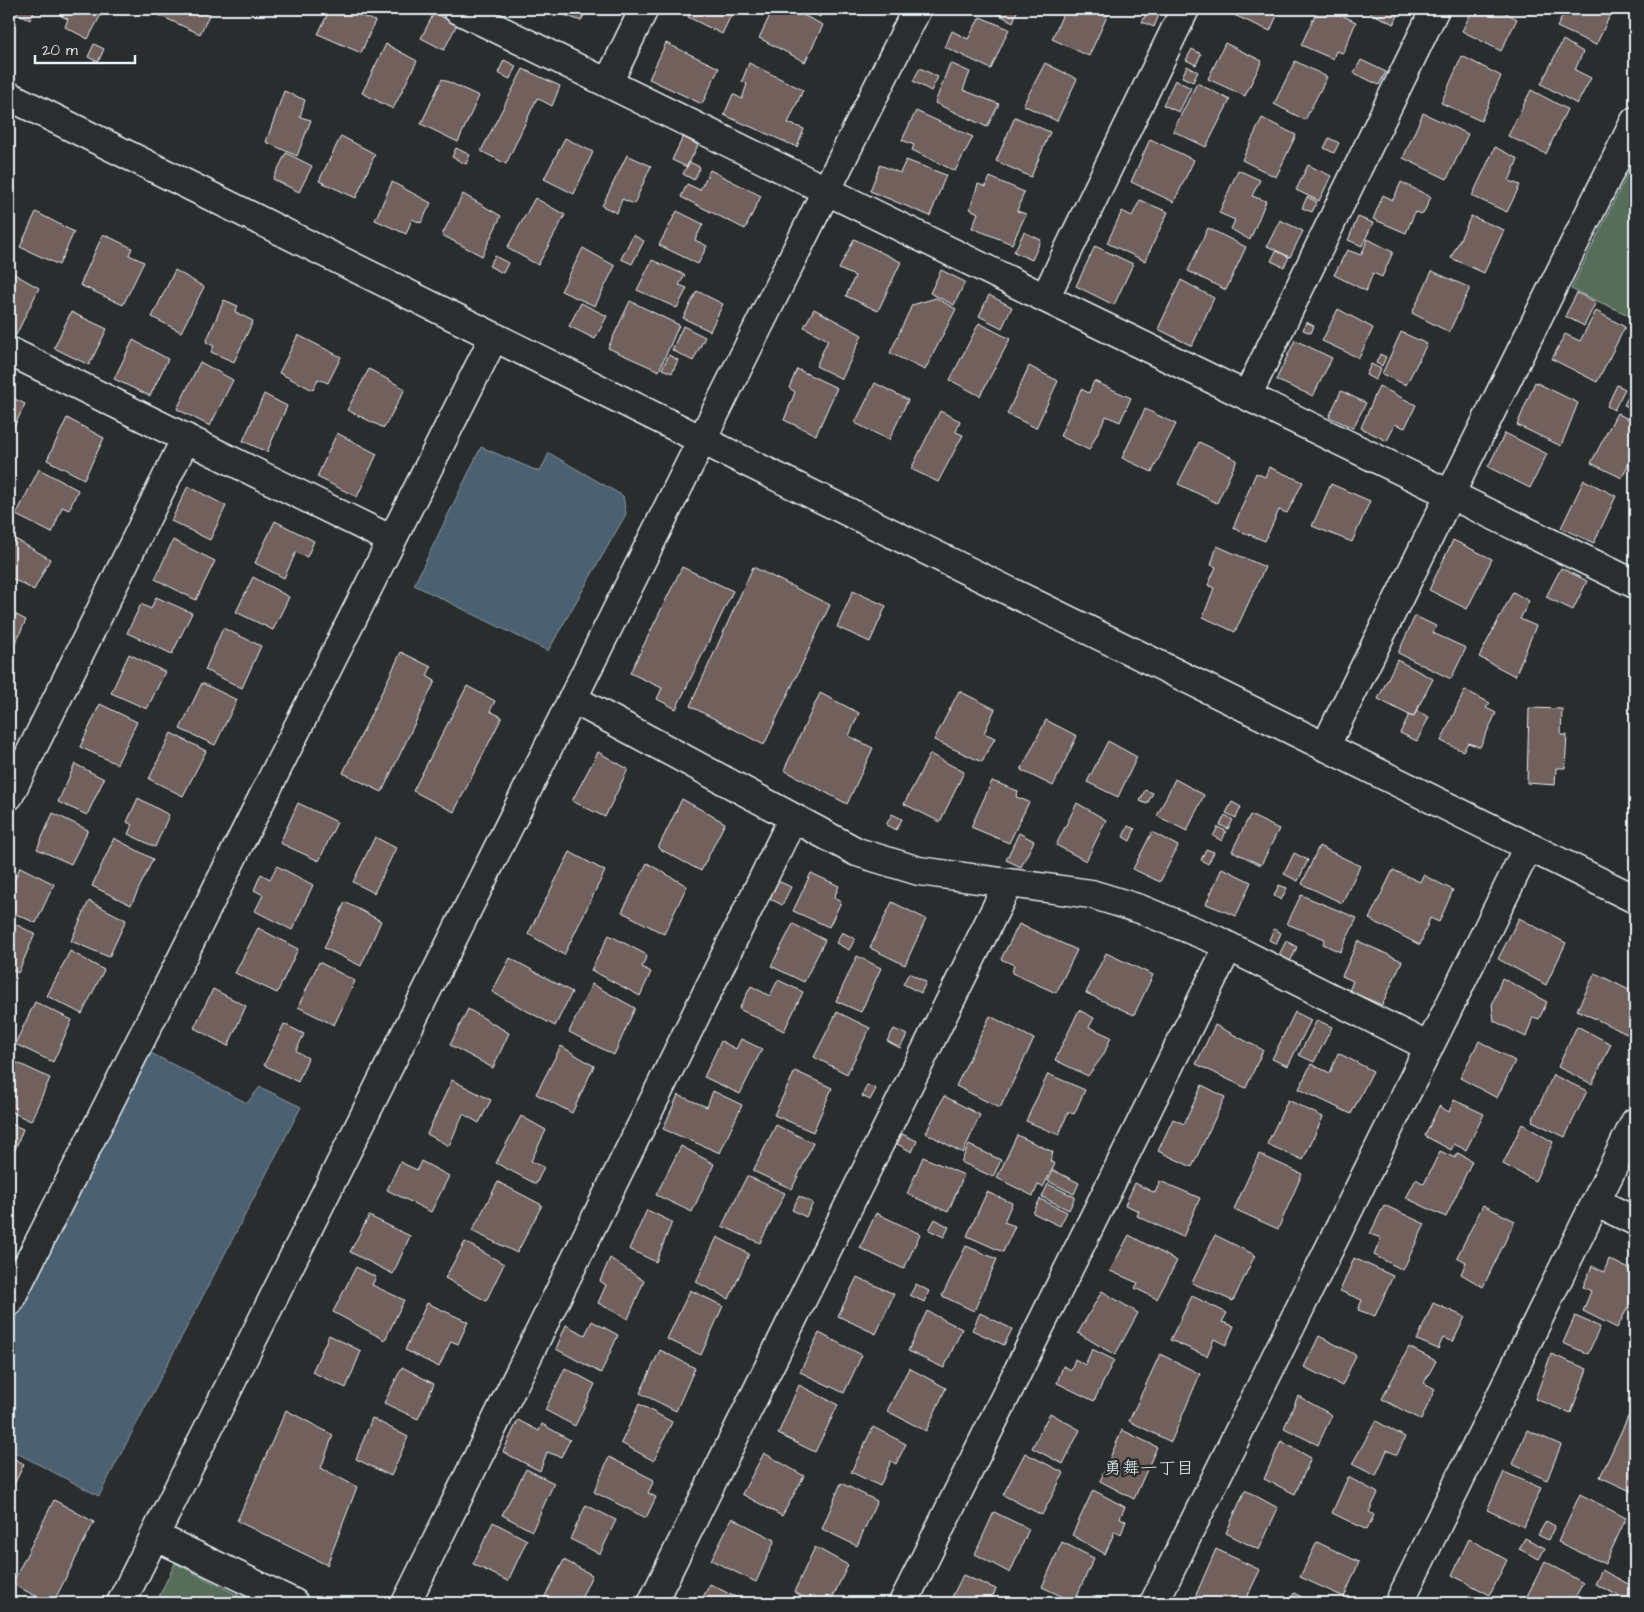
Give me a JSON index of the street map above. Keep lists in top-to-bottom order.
{
  "districts": ["勇舞一丁目"],
  "scale_bar": "20 m"
}
